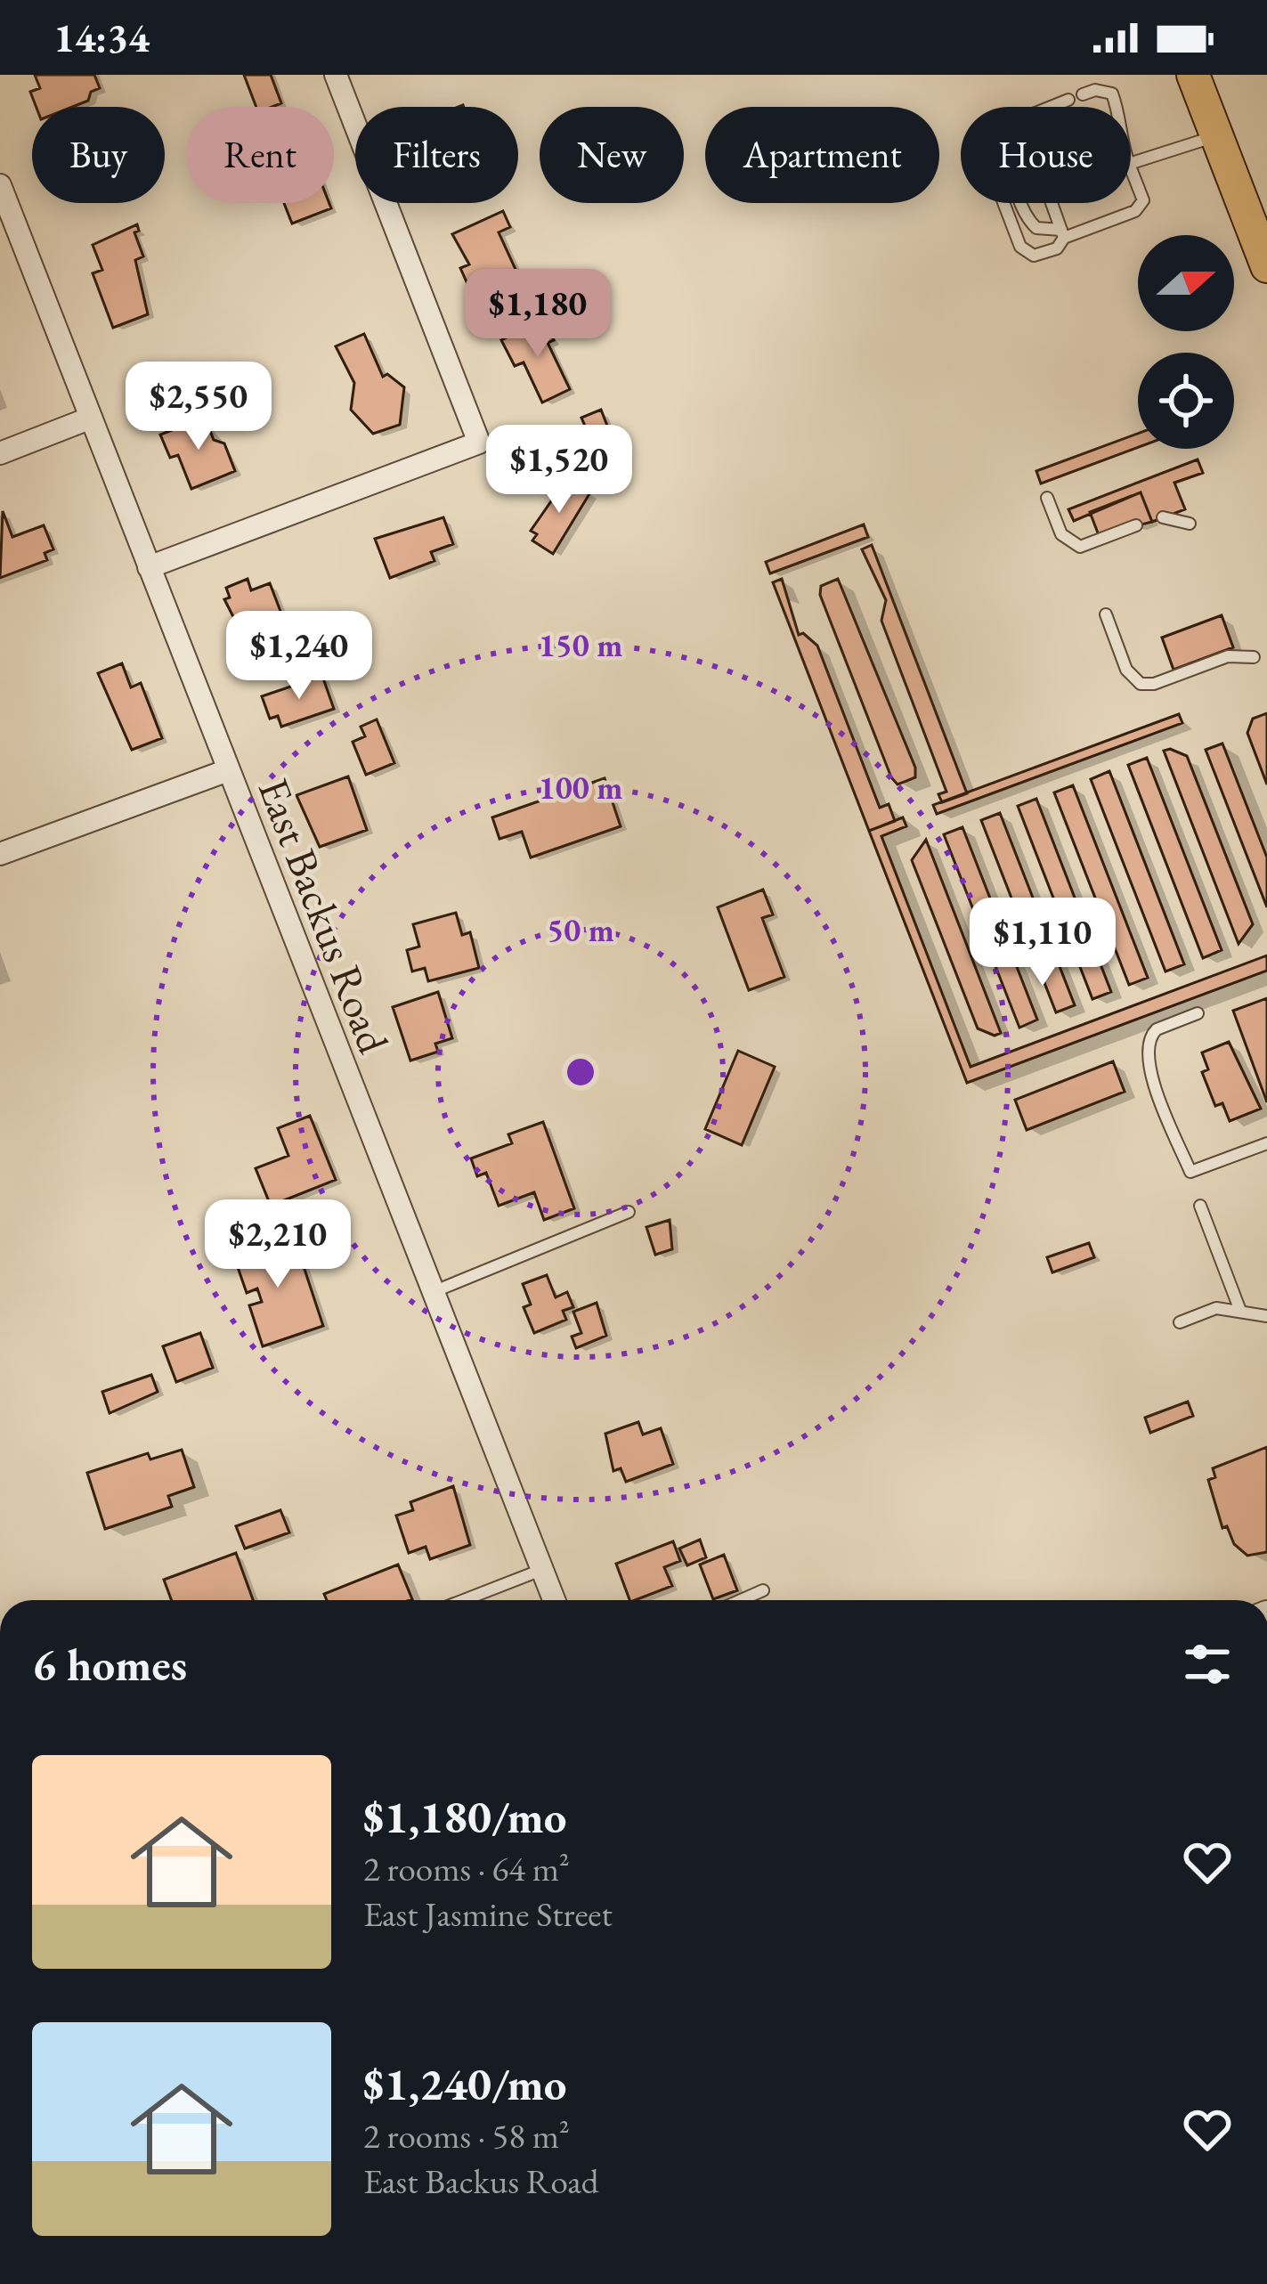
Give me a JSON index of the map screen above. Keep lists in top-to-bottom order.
{
  "streets": {
    "street": ["East Backus Road"]
  },
  "north": "right",
  "page": {
    "status": "14:34",
    "chip": [
      "Buy",
      "Rent",
      "Filters",
      "New",
      "Apartment",
      "House"
    ],
    "price": [
      "$1,180",
      "$2,550",
      "$1,520",
      "$1,240",
      "$1,110",
      "$2,210"
    ],
    "heading": "6 homes",
    "list": [
      {
        "name": "$1,180/mo",
        "note": "2 rooms · 64 m² · East Jasmine Street"
      },
      {
        "name": "$1,240/mo",
        "note": "2 rooms · 58 m² · East Backus Road"
      }
    ]
  },
  "rings": ["150 m", "100 m", "50 m"]
}
